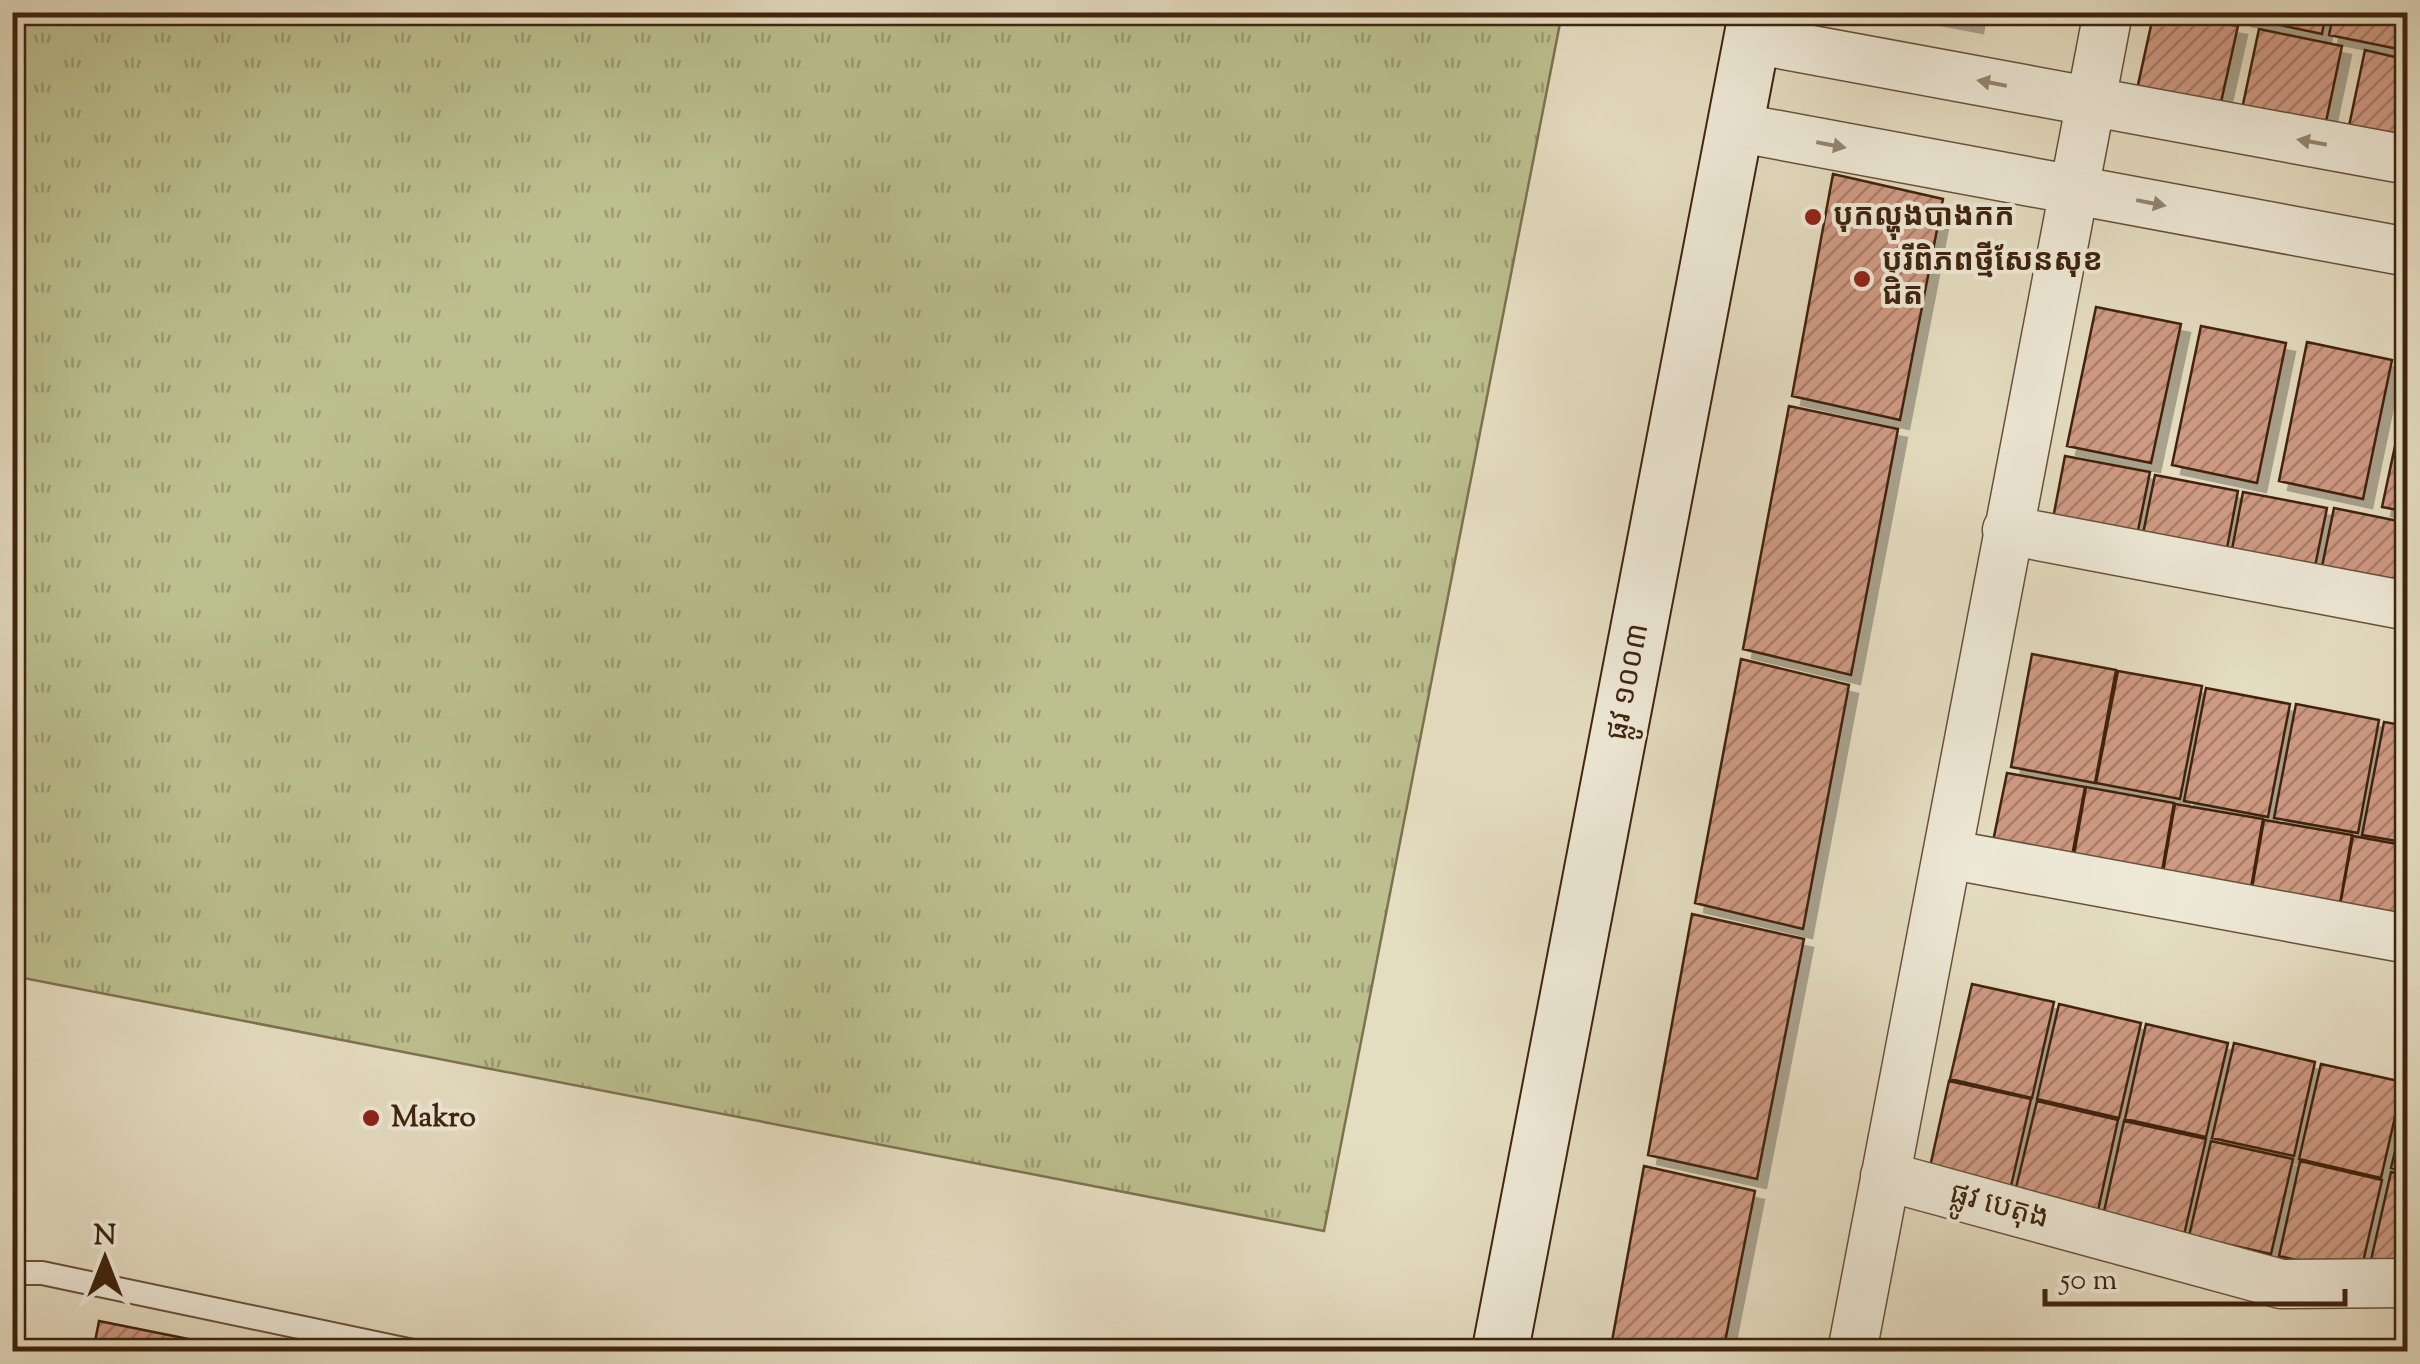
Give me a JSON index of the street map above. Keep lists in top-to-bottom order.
{
  "streets": {
    "main road": ["ផ្លូវ ១០០៣"],
    "street": ["ផ្លូវ បេតុង"]
  },
  "places": ["បុកល្ហុងបាងកក", "បុរីពិភពថ្មីសែនសុខ ជិត", "Makro"],
  "scale_bar": "50 m",
  "north": "top"
}
